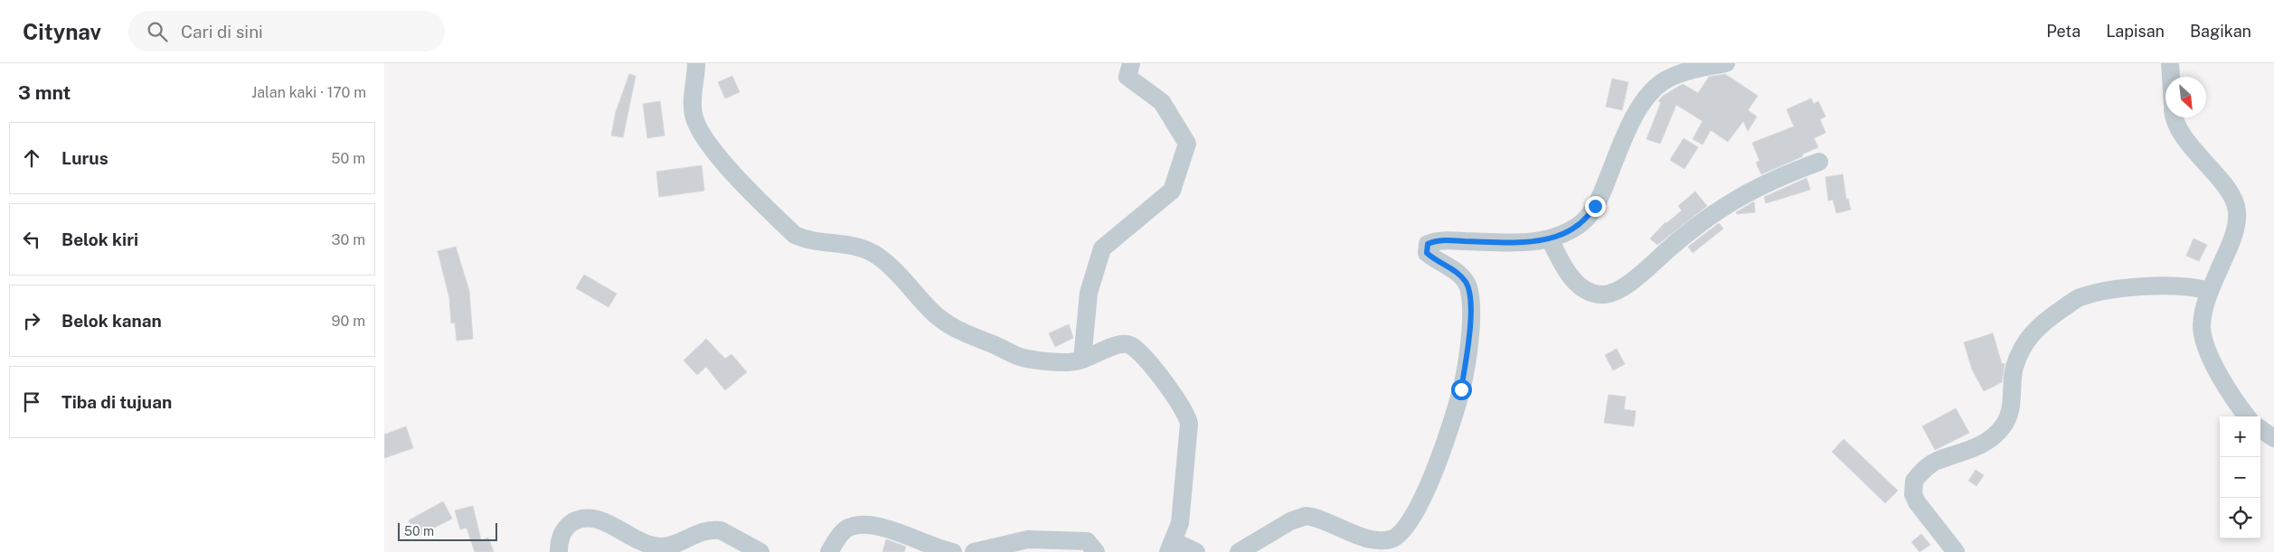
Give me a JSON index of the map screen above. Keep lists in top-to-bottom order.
{
  "scale_bar": "50 m",
  "north": "bottom right",
  "page": {
    "header": "Citynav",
    "search": "Cari di sini",
    "nav": ["Peta", "Lapisan", "Bagikan"],
    "heading": ["3 mnt", "Jalan kaki · 170 m"],
    "list": [
      ["Lurus", "50 m"],
      ["Belok kiri", "30 m"],
      ["Belok kanan", "90 m"],
      "Tiba di tujuan"
    ],
    "map_buttons": ["+", "−"],
    "scale": "50 m"
  }
}
